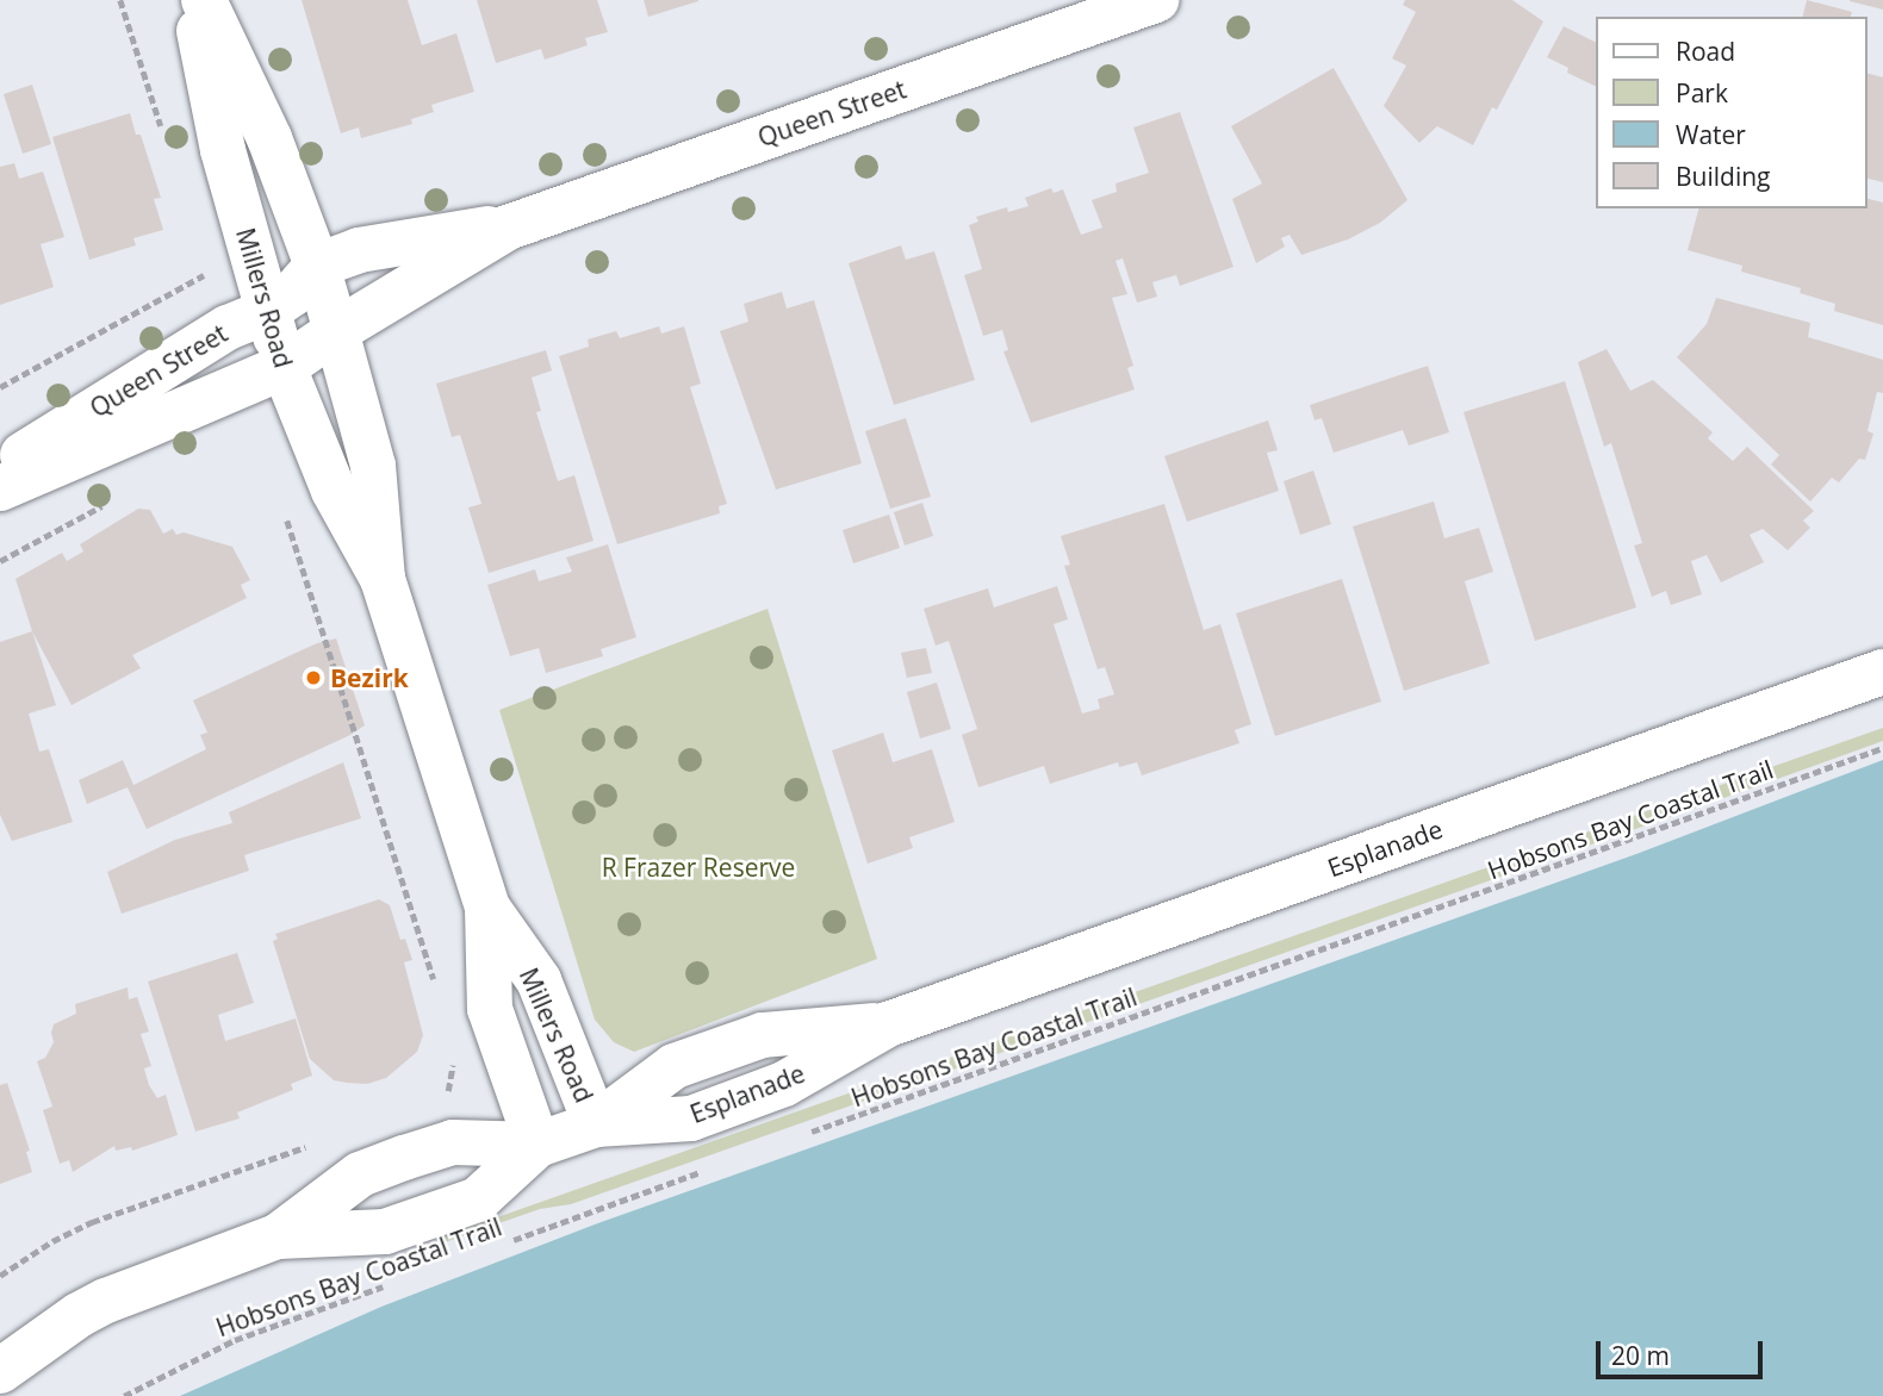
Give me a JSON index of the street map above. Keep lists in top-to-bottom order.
{
  "streets": {
    "street": ["Queen Street", "Millers Road", "Esplanade"],
    "path": ["Hobsons Bay Coastal Trail"]
  },
  "crossings": [
    ["Queen Street", "Millers Road"],
    ["Millers Road", "Esplanade"]
  ],
  "parks": ["R Frazer Reserve"],
  "places": ["Bezirk"],
  "legend": [
    "Road",
    "Park",
    "Water",
    "Building"
  ],
  "scale_bar": "20 m"
}
